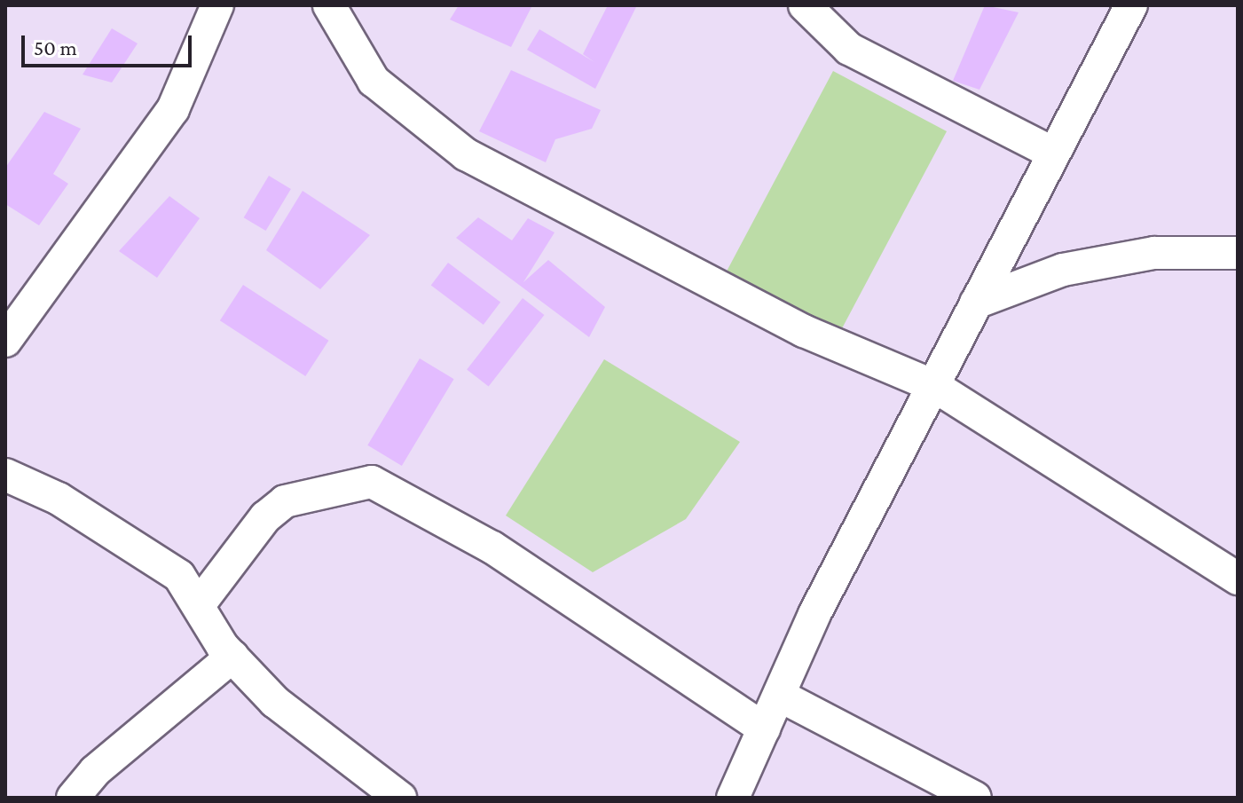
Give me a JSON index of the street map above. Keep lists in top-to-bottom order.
{
  "scale_bar": "50 m"
}
